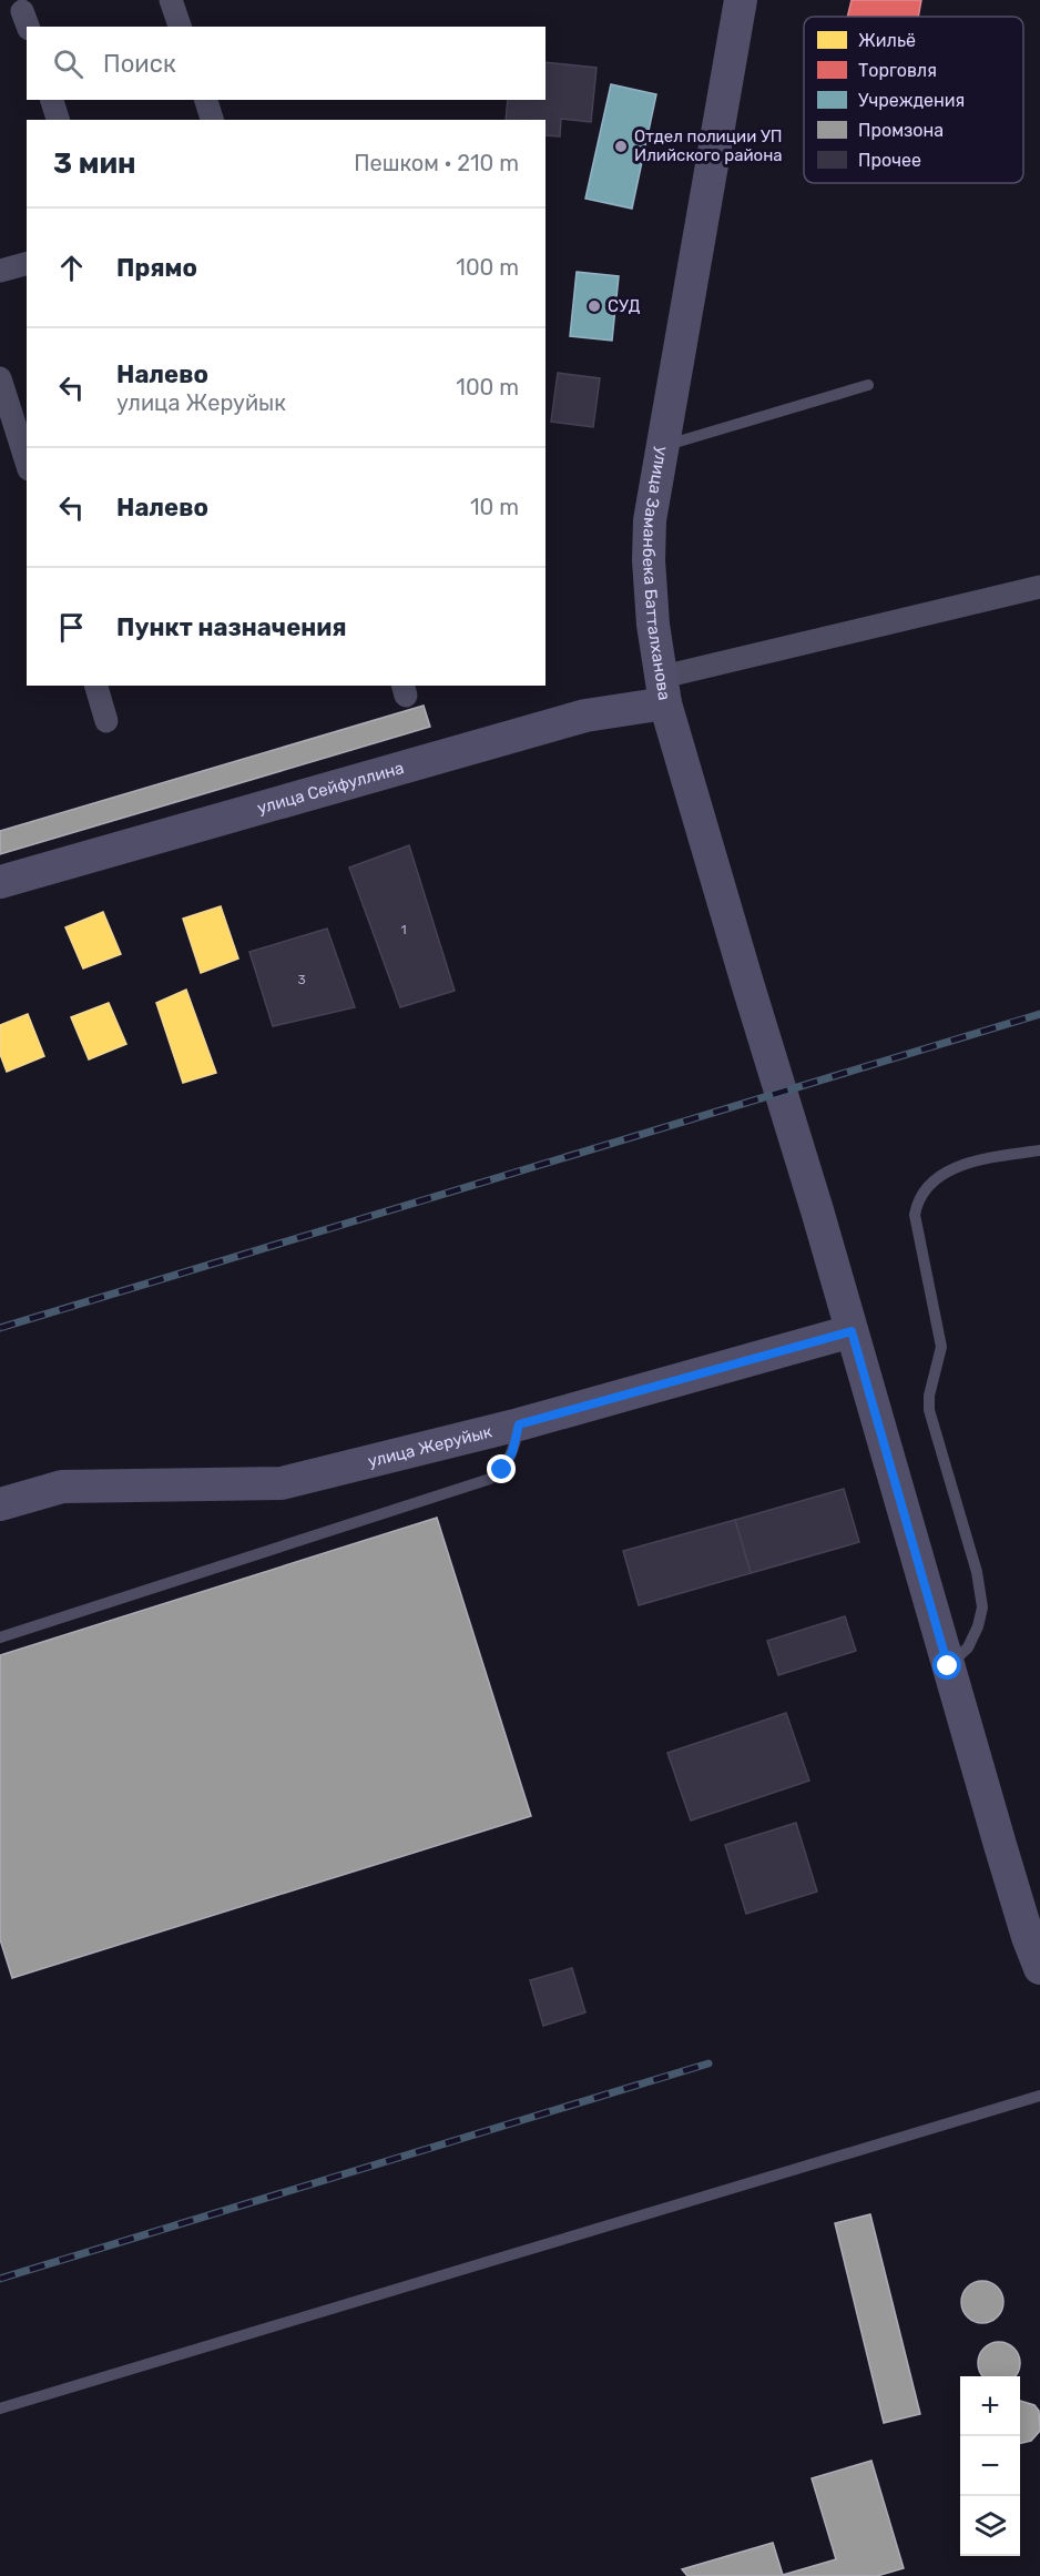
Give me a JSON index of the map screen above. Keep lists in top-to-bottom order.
{
  "streets": {
    "main road": ["улица Заманбека Батталханова", "улица Сейфуллина", "улица Жеруйык"]
  },
  "crossings": [
    ["улица Заманбека Батталханова", "улица Сейфуллина"],
    ["улица Заманбека Батталханова", "улица Жеруйык"]
  ],
  "places": ["Отдел полиции УП Илийского района", "СУД"],
  "house_numbers": ["1", "3"],
  "legend": [
    "Жильё",
    "Торговля",
    "Учреждения",
    "Промзона",
    "Прочее"
  ],
  "page": {
    "search": "Поиск",
    "heading": ["3 мин", "Пешком · 210 m"],
    "list": [
      ["Прямо", "100 m"],
      ["Налево", "улица Жеруйык", "100 m"],
      ["Налево", "10 m"],
      "Пункт назначения"
    ],
    "map_buttons": ["+", "−"]
  }
}
